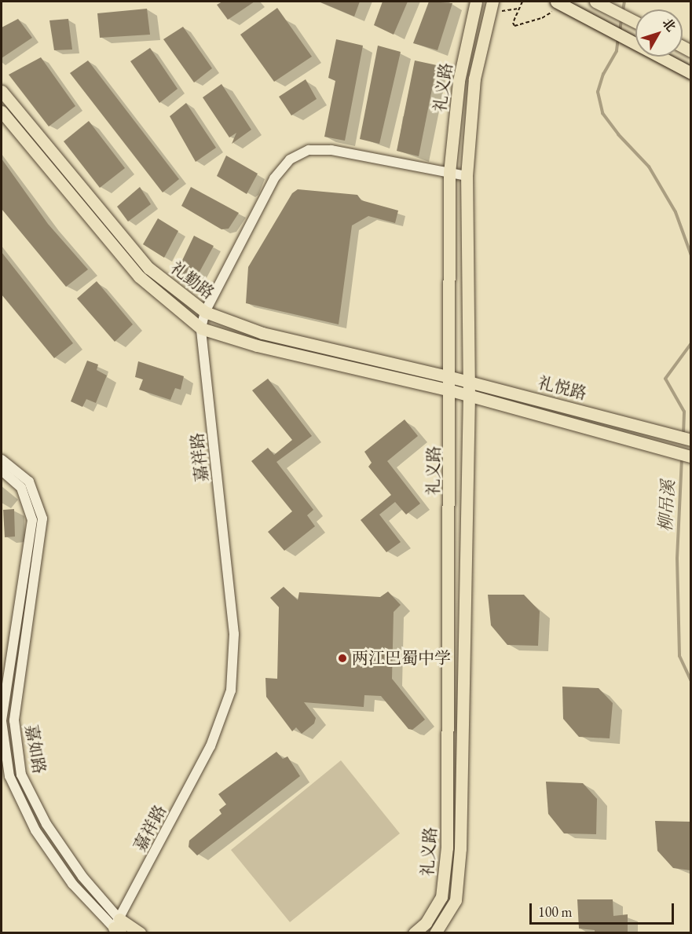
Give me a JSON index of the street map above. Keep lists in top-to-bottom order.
{
  "streets": {
    "main road": ["礼义路", "礼勤路", "礼悦路"],
    "street": ["嘉祥路", "嘉如路"]
  },
  "crossings": [
    ["礼义路", "礼勤路"],
    ["礼义路", "礼悦路"],
    ["礼义路", "嘉祥路"],
    ["礼勤路", "礼悦路"],
    ["礼勤路", "嘉祥路"],
    ["嘉祥路", "嘉如路"]
  ],
  "water": ["柳吊溪"],
  "places": ["两江巴蜀中学"],
  "scale_bar": "100 m",
  "north": "top right"
}
